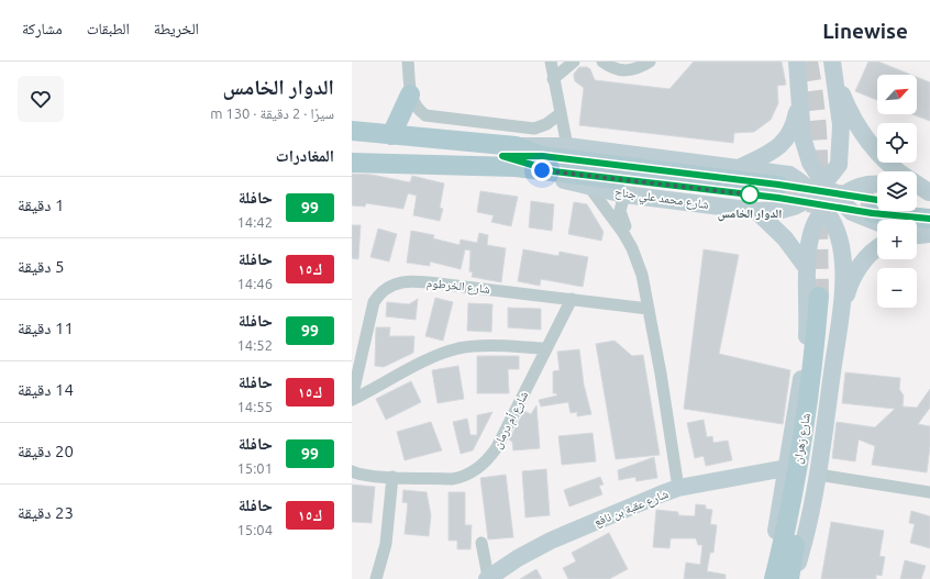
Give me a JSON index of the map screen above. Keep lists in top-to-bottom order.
{
  "streets": {
    "main road": ["شارع محمد علي جناح", "شارع زهران", "شارع عقبة بن نافع"],
    "street": ["شارع الخرطوم", "شارع أم درمان"]
  },
  "crossings": [
    ["شارع الخرطوم", "شارع أم درمان"]
  ],
  "places": ["الدوار الخامس"],
  "lines": ["bus line 99"],
  "north": "top right",
  "page": {
    "header": "Linewise",
    "nav": ["الخريطة", "الطبقات", "مشاركة"],
    "heading": [
      ["الدوار الخامس", "سيرًا · 2 دقيقة · 130 m"],
      "المغادرات"
    ],
    "map_buttons": ["+", "−"],
    "list": [
      {
        "mark": "99",
        "name": "حافلة",
        "note": "14:42",
        "value": "1 دقيقة"
      },
      {
        "mark": "ك١٥",
        "name": "حافلة",
        "note": "14:46",
        "value": "5 دقيقة"
      },
      {
        "mark": "99",
        "name": "حافلة",
        "note": "14:52",
        "value": "11 دقيقة"
      },
      {
        "mark": "ك١٥",
        "name": "حافلة",
        "note": "14:55",
        "value": "14 دقيقة"
      },
      {
        "mark": "99",
        "name": "حافلة",
        "note": "15:01",
        "value": "20 دقيقة"
      },
      {
        "mark": "ك١٥",
        "name": "حافلة",
        "note": "15:04",
        "value": "23 دقيقة"
      }
    ]
  }
}
